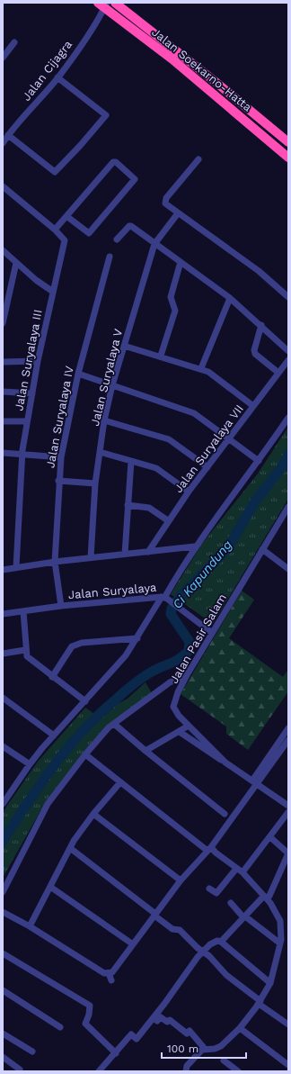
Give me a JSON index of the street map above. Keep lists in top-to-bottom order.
{
  "streets": {
    "highway": ["Jalan Soekarno-Hatta"],
    "street": [
      "Jalan Cijagra",
      "Jalan Suryalaya III",
      "Jalan Suryalaya V",
      "Jalan Suryalaya IV",
      "Jalan Suryalaya VII",
      "Jalan Suryalaya",
      "Jalan Pasir Salam"
    ]
  },
  "crossings": [
    ["Jalan Soekarno-Hatta", "Jalan Cijagra"],
    ["Jalan Suryalaya IV", "Jalan Suryalaya"],
    ["Jalan Suryalaya", "Jalan Pasir Salam"]
  ],
  "water": ["Ci Kapundung"],
  "scale_bar": "100 m"
}
